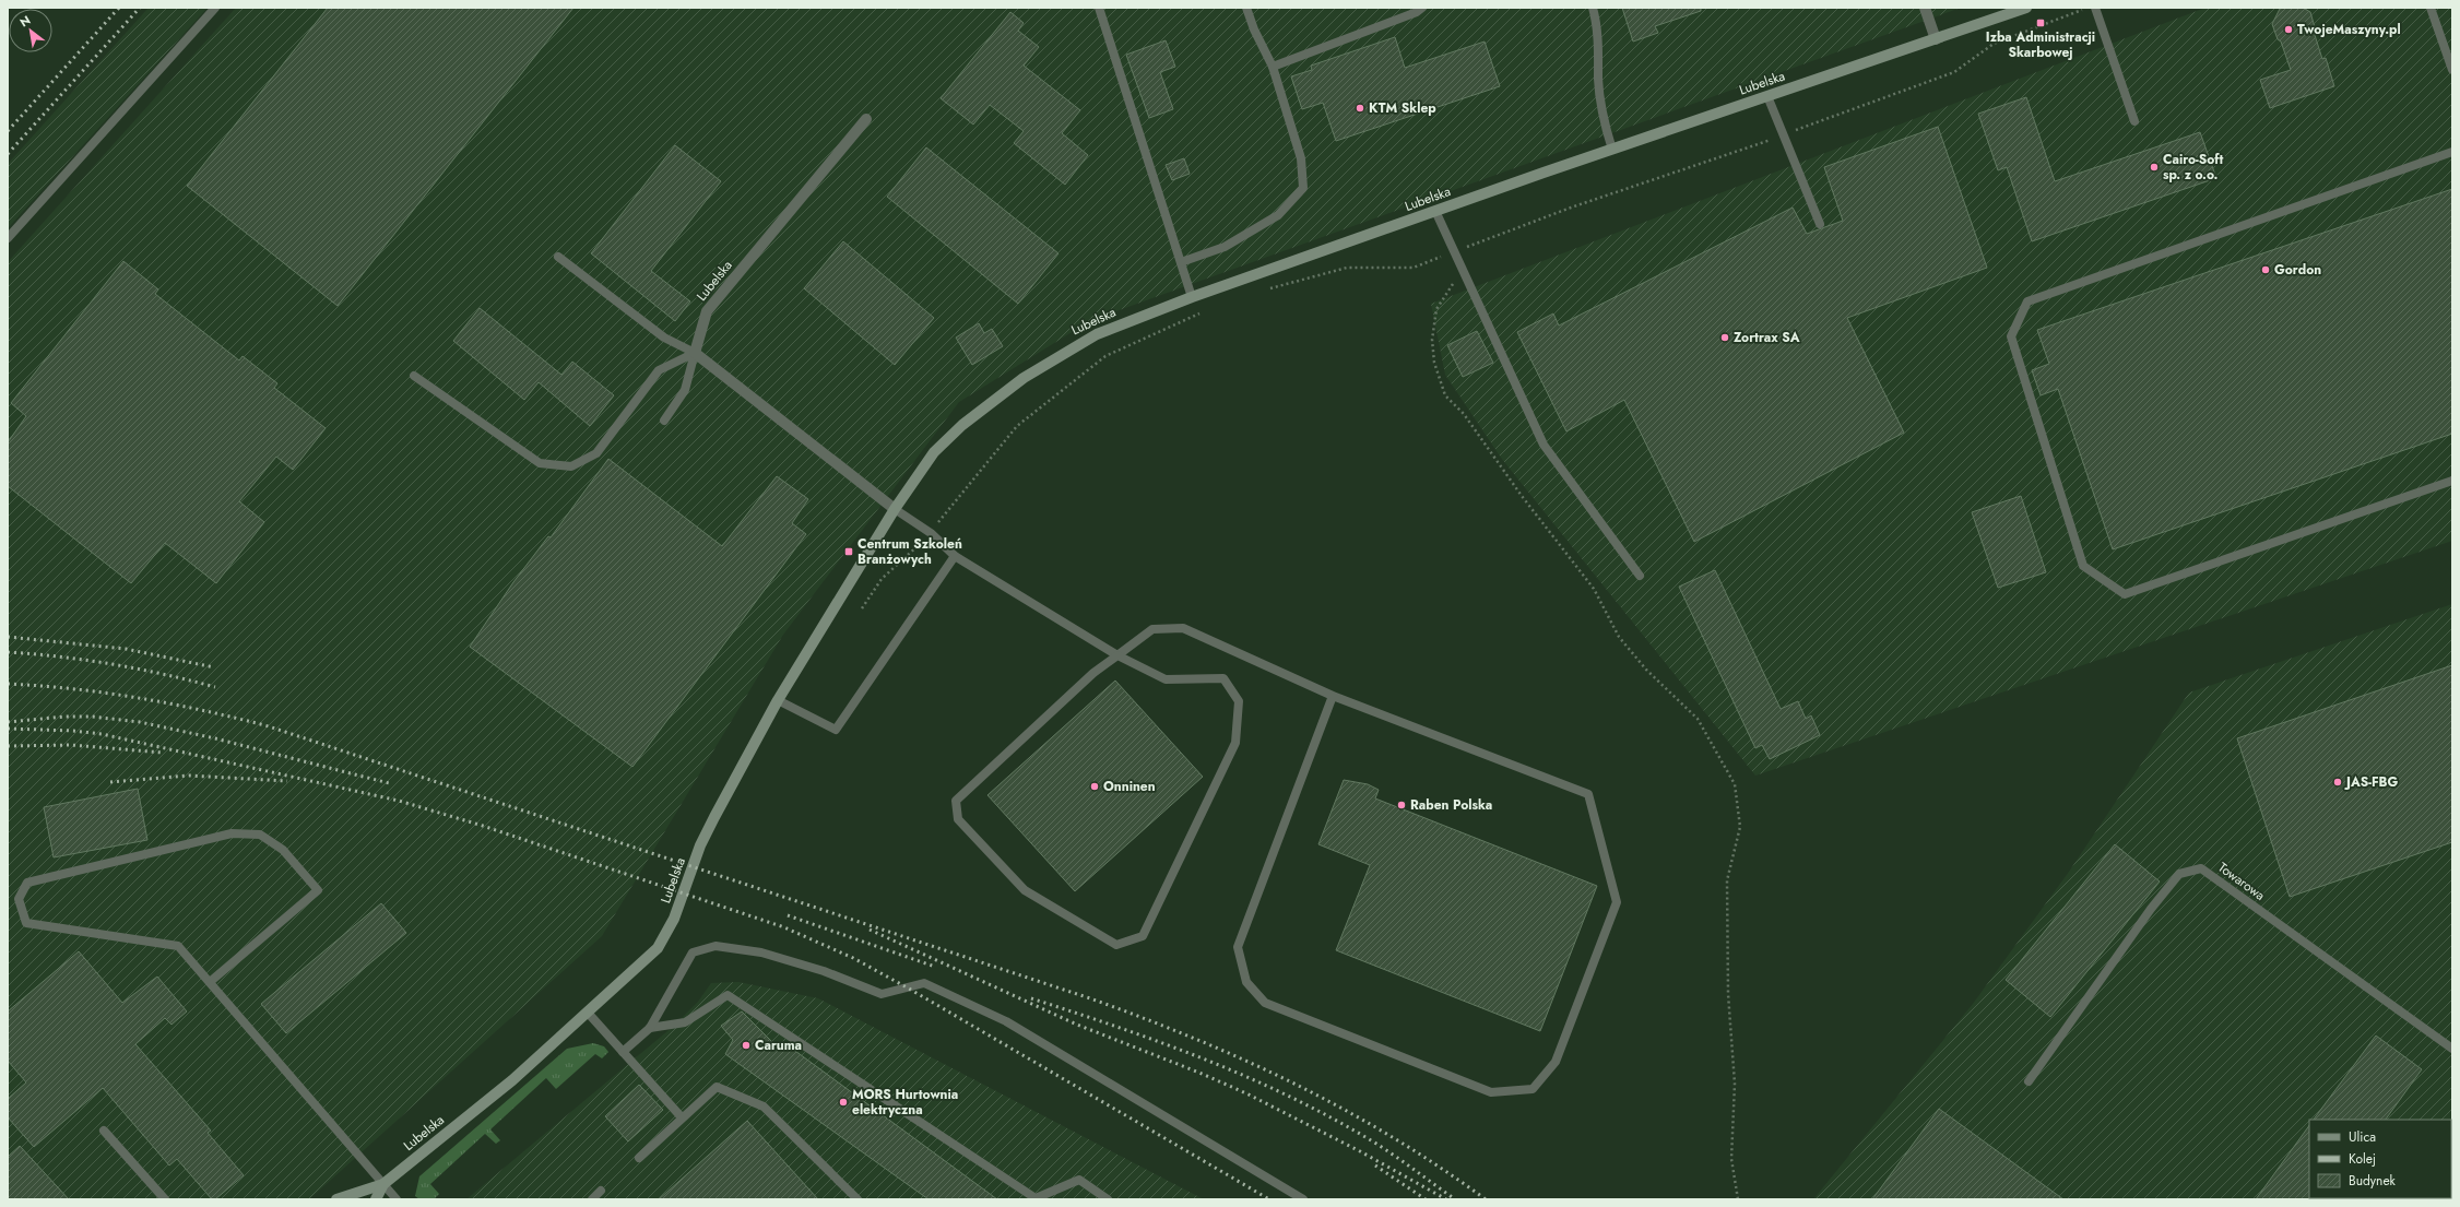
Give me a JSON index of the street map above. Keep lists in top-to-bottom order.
{
  "streets": {
    "street": ["Lubelska"],
    "lane": ["Towarowa"]
  },
  "places": {
    "transit": ["Izba Administracji Skarbowej", "Centrum Szkoleń Branżowych"],
    "other": [
      "TwojeMaszyny.pl",
      "KTM Sklep",
      "Cairo-Soft sp. z o.o.",
      "Gordon",
      "Zortrax SA",
      "JAS-FBG",
      "Onninen",
      "Raben Polska",
      "Caruma",
      "MORS Hurtownia elektryczna"
    ]
  },
  "legend": ["Ulica", "Kolej", "Budynek"],
  "north": "top left"
}
